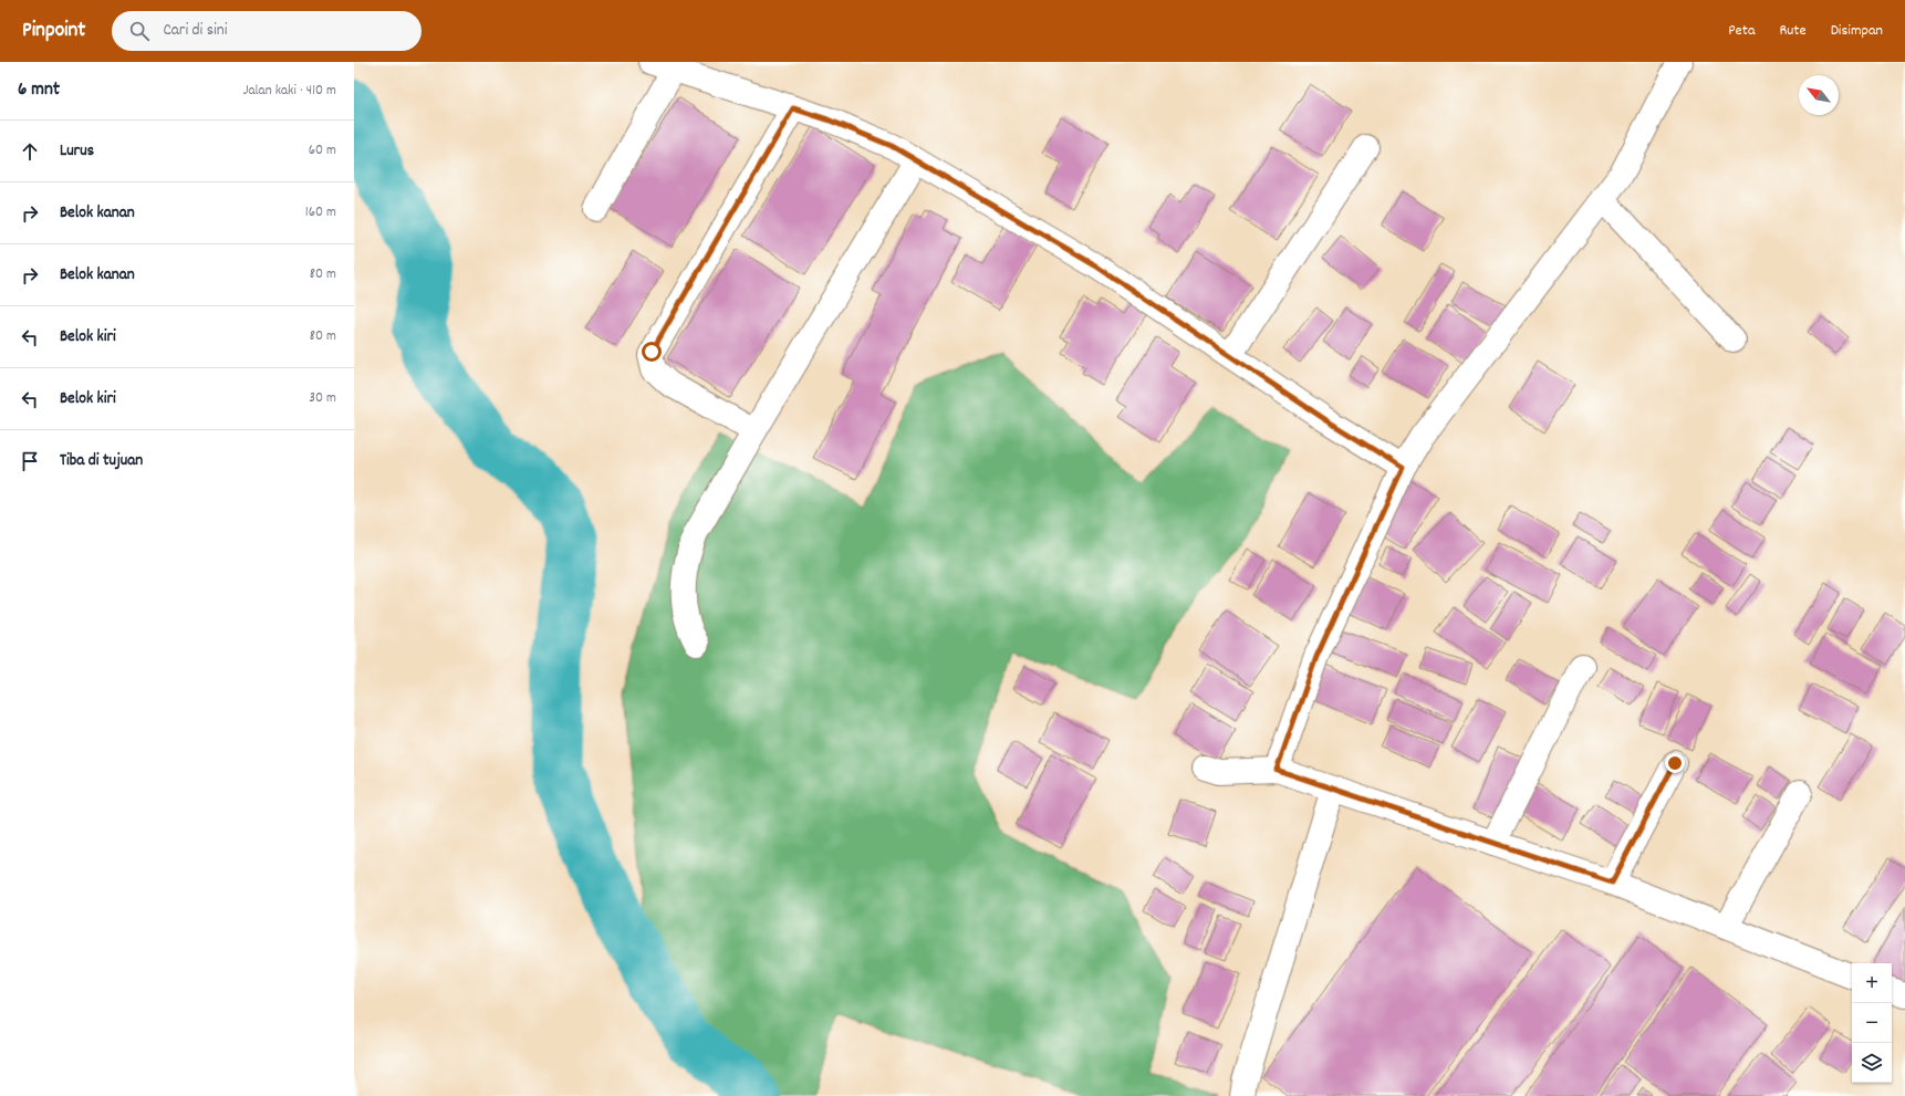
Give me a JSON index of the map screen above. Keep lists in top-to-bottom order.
{
  "north": "top left",
  "page": {
    "header": "Pinpoint",
    "search": "Cari di sini",
    "nav": ["Peta", "Rute", "Disimpan"],
    "heading": ["6 mnt", "Jalan kaki · 410 m"],
    "list": [
      ["Lurus", "60 m"],
      ["Belok kanan", "160 m"],
      ["Belok kanan", "80 m"],
      ["Belok kiri", "80 m"],
      ["Belok kiri", "30 m"],
      "Tiba di tujuan"
    ],
    "map_buttons": ["+", "−"]
  }
}
